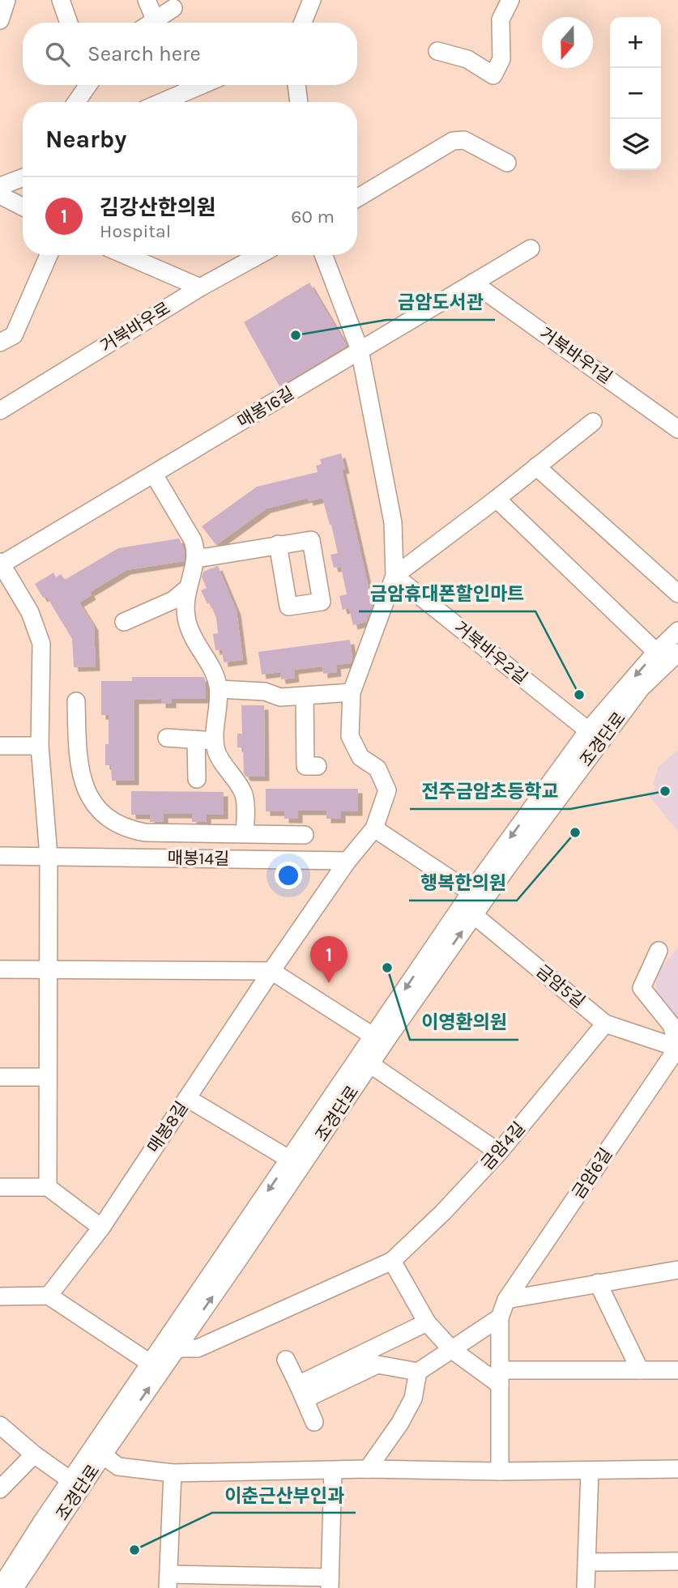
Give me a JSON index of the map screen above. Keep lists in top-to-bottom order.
{
  "streets": {
    "street": [
      "거북바우로",
      "거북바우1길",
      "매봉16길",
      "거북바우2길",
      "조경단로",
      "매봉14길",
      "금암5길",
      "매봉8길",
      "금암4길",
      "금암6길"
    ]
  },
  "crossings": [
    ["거북바우1길", "매봉16길"],
    ["거북바우2길", "조경단로"],
    ["조경단로", "금암5길"],
    ["조경단로", "금암4길"],
    ["매봉14길", "매봉8길"],
    ["금암5길", "금암4길"],
    ["금암5길", "금암6길"]
  ],
  "places": [
    "금암도서관",
    "금암휴대폰할인마트",
    "전주금암초등학교",
    "행복한의원",
    "이영환의원",
    "이춘근산부인과"
  ],
  "north": "bottom",
  "page": {
    "map_buttons": ["+", "−"],
    "search": "Search here",
    "heading": "Nearby",
    "list": [
      {
        "mark": "1",
        "name": "김강산한의원",
        "note": "Hospital",
        "value": "60 m"
      }
    ],
    "pins": "1"
  }
}
